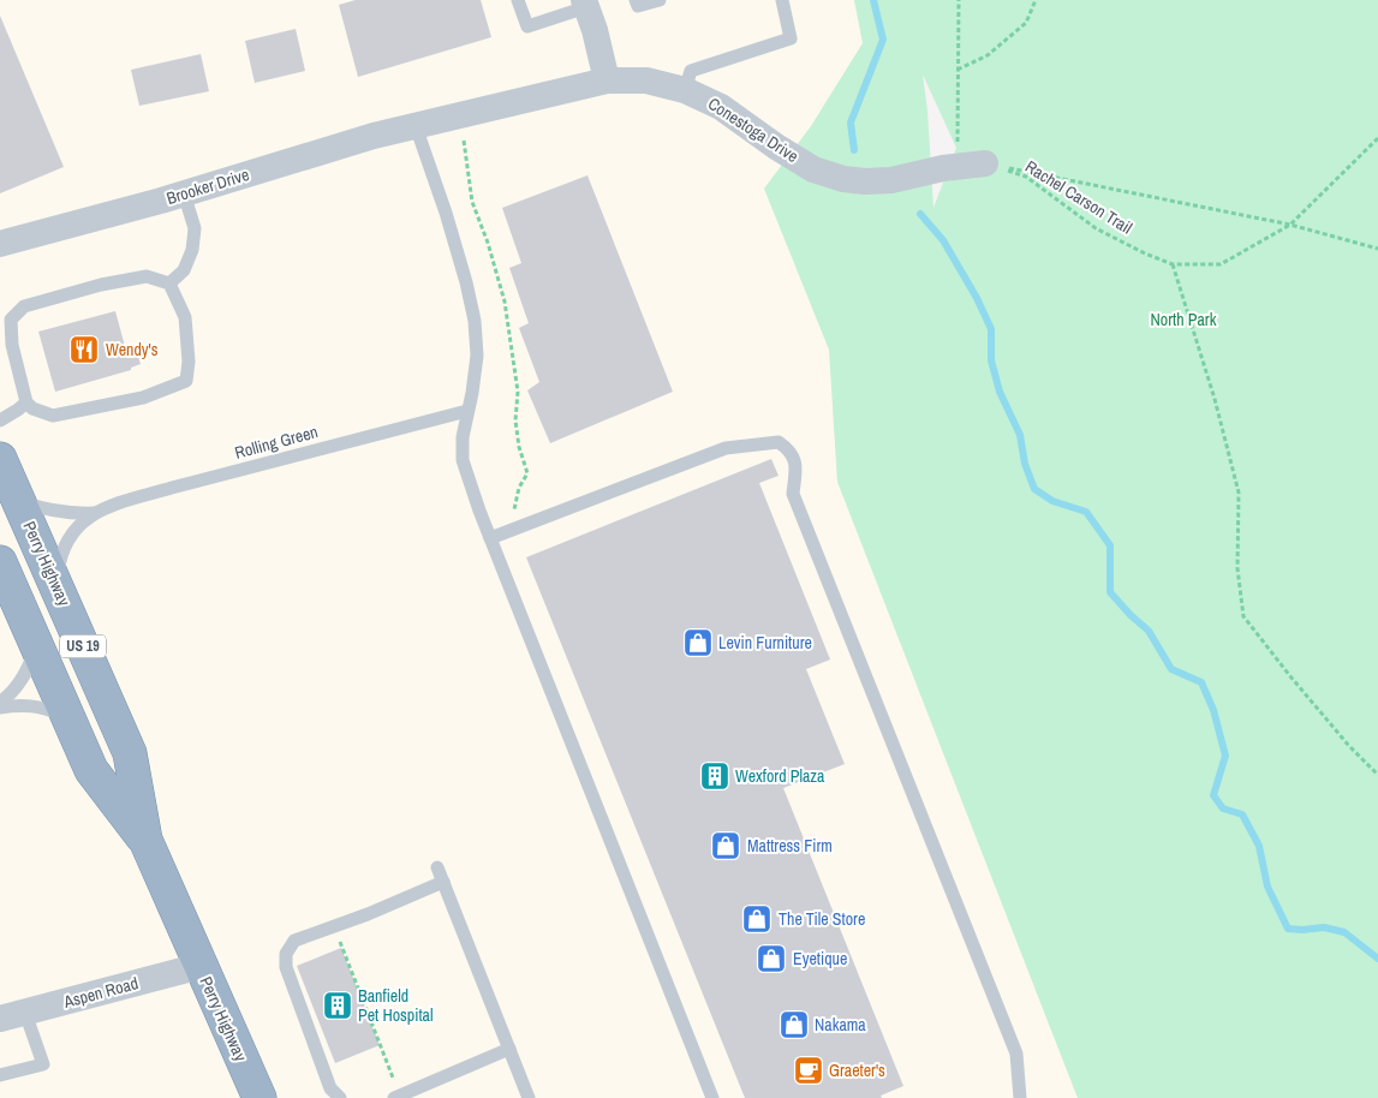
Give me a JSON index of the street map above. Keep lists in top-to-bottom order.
{
  "streets": {
    "highway": ["Perry Highway", "US 19"],
    "street": ["Conestoga Drive", "Brooker Drive", "Aspen Road"],
    "lane": ["Rolling Green"],
    "path": ["Rachel Carson Trail"]
  },
  "crossings": [
    ["Conestoga Drive", "Brooker Drive"],
    ["Conestoga Drive", "Rachel Carson Trail"],
    ["Rolling Green", "Perry Highway"],
    ["Perry Highway", "Aspen Road"]
  ],
  "parks": ["North Park"],
  "places": {
    "restaurant": ["Wendy's"],
    "shop": [
      "Levin Furniture",
      "Mattress Firm",
      "The Tile Store",
      "Eyetique",
      "Nakama"
    ],
    "building": ["Wexford Plaza", "Banfield Pet Hospital"],
    "cafe": ["Graeter's"]
  }
}
